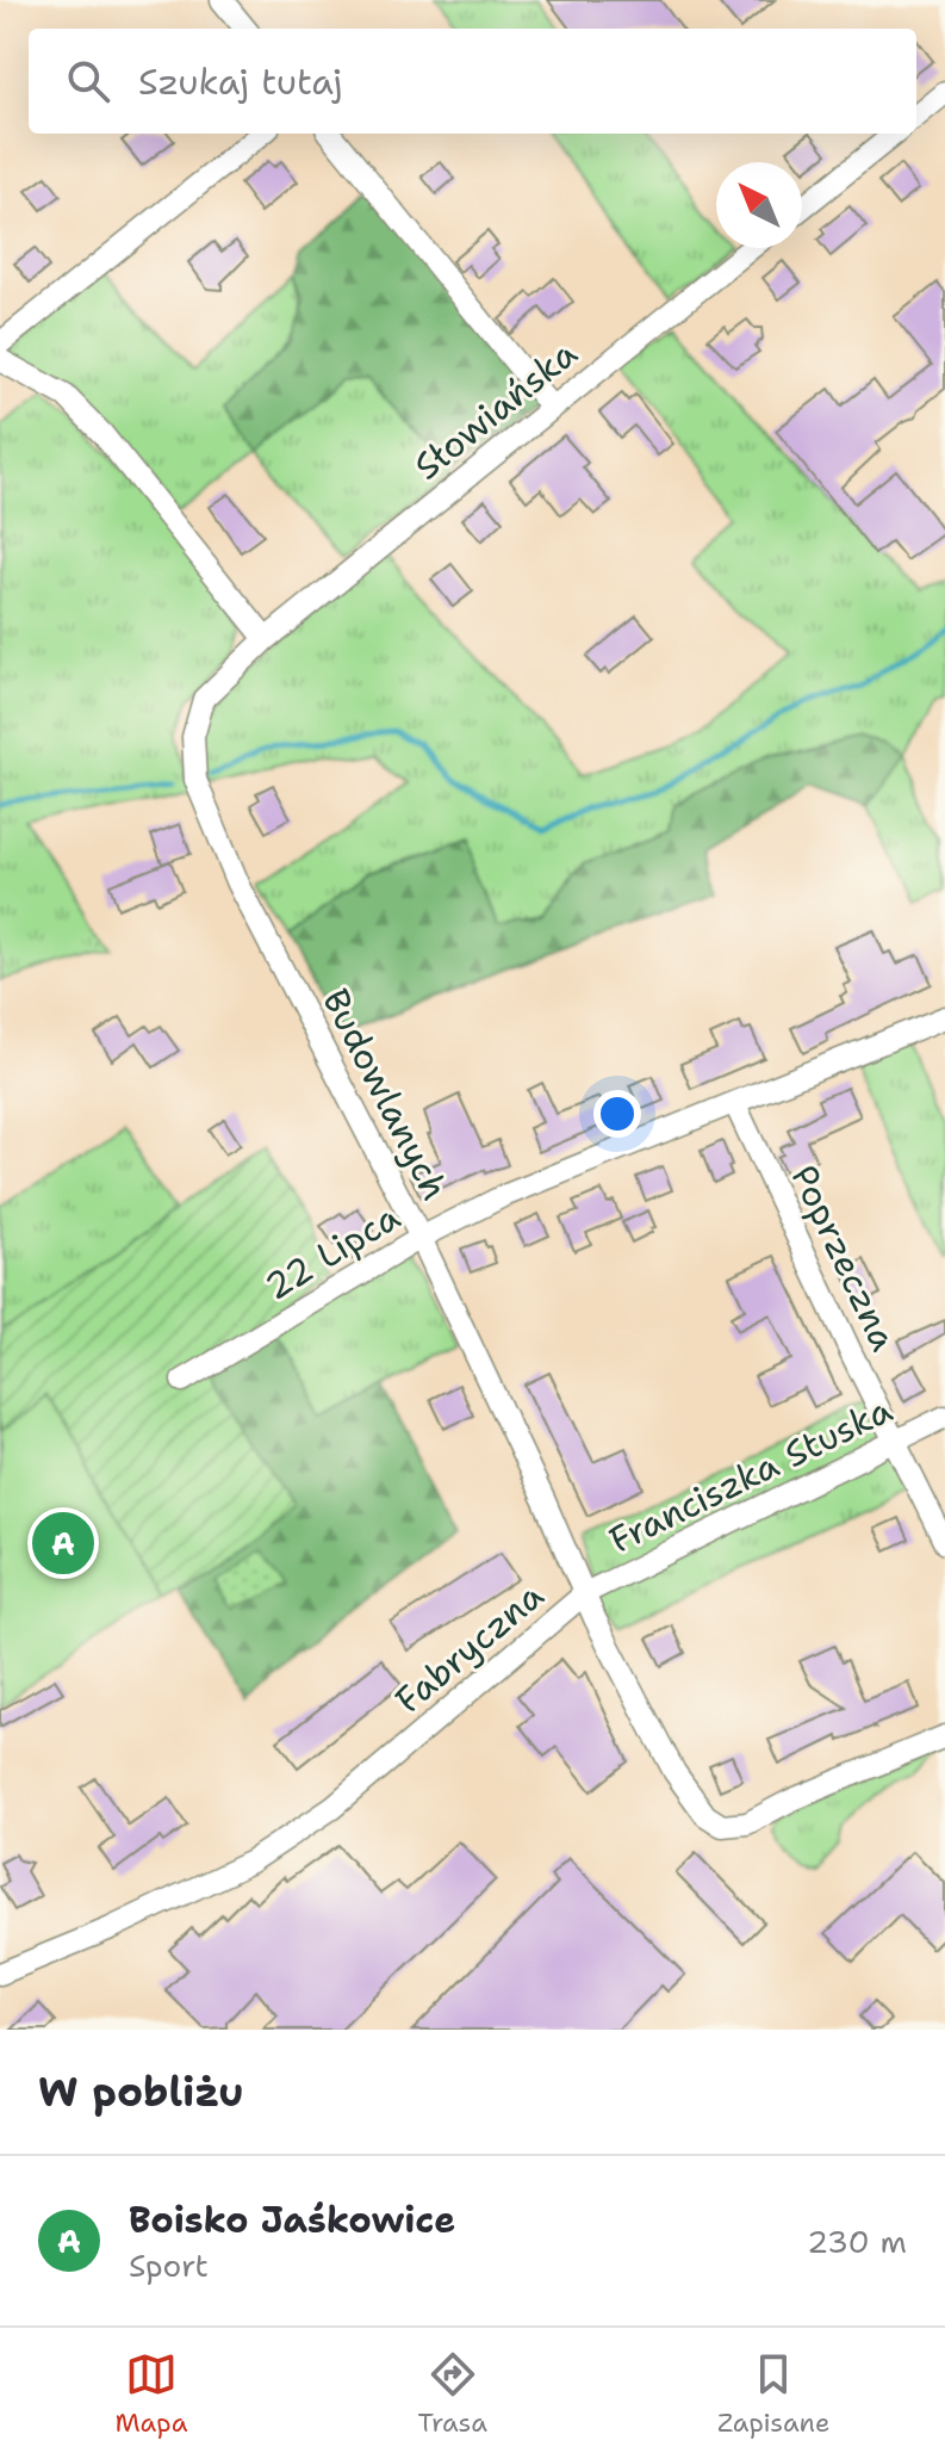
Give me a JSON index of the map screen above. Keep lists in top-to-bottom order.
{
  "streets": {
    "street": [
      "Słowiańska",
      "Budowlanych",
      "22 Lipca",
      "Poprzeczna",
      "Franciszka Stuska",
      "Fabryczna"
    ]
  },
  "crossings": [
    ["Słowiańska", "Budowlanych"],
    ["Budowlanych", "22 Lipca"],
    ["Budowlanych", "Franciszka Stuska"],
    ["Budowlanych", "Fabryczna"],
    ["22 Lipca", "Poprzeczna"],
    ["Poprzeczna", "Franciszka Stuska"],
    ["Franciszka Stuska", "Fabryczna"]
  ],
  "north": "top left",
  "page": {
    "search": "Szukaj tutaj",
    "pins": "A",
    "heading": "W pobliżu",
    "list": [
      {
        "mark": "A",
        "name": "Boisko Jaśkowice",
        "note": "Sport",
        "value": "230 m"
      }
    ],
    "nav": ["Mapa", "Trasa", "Zapisane"]
  }
}
